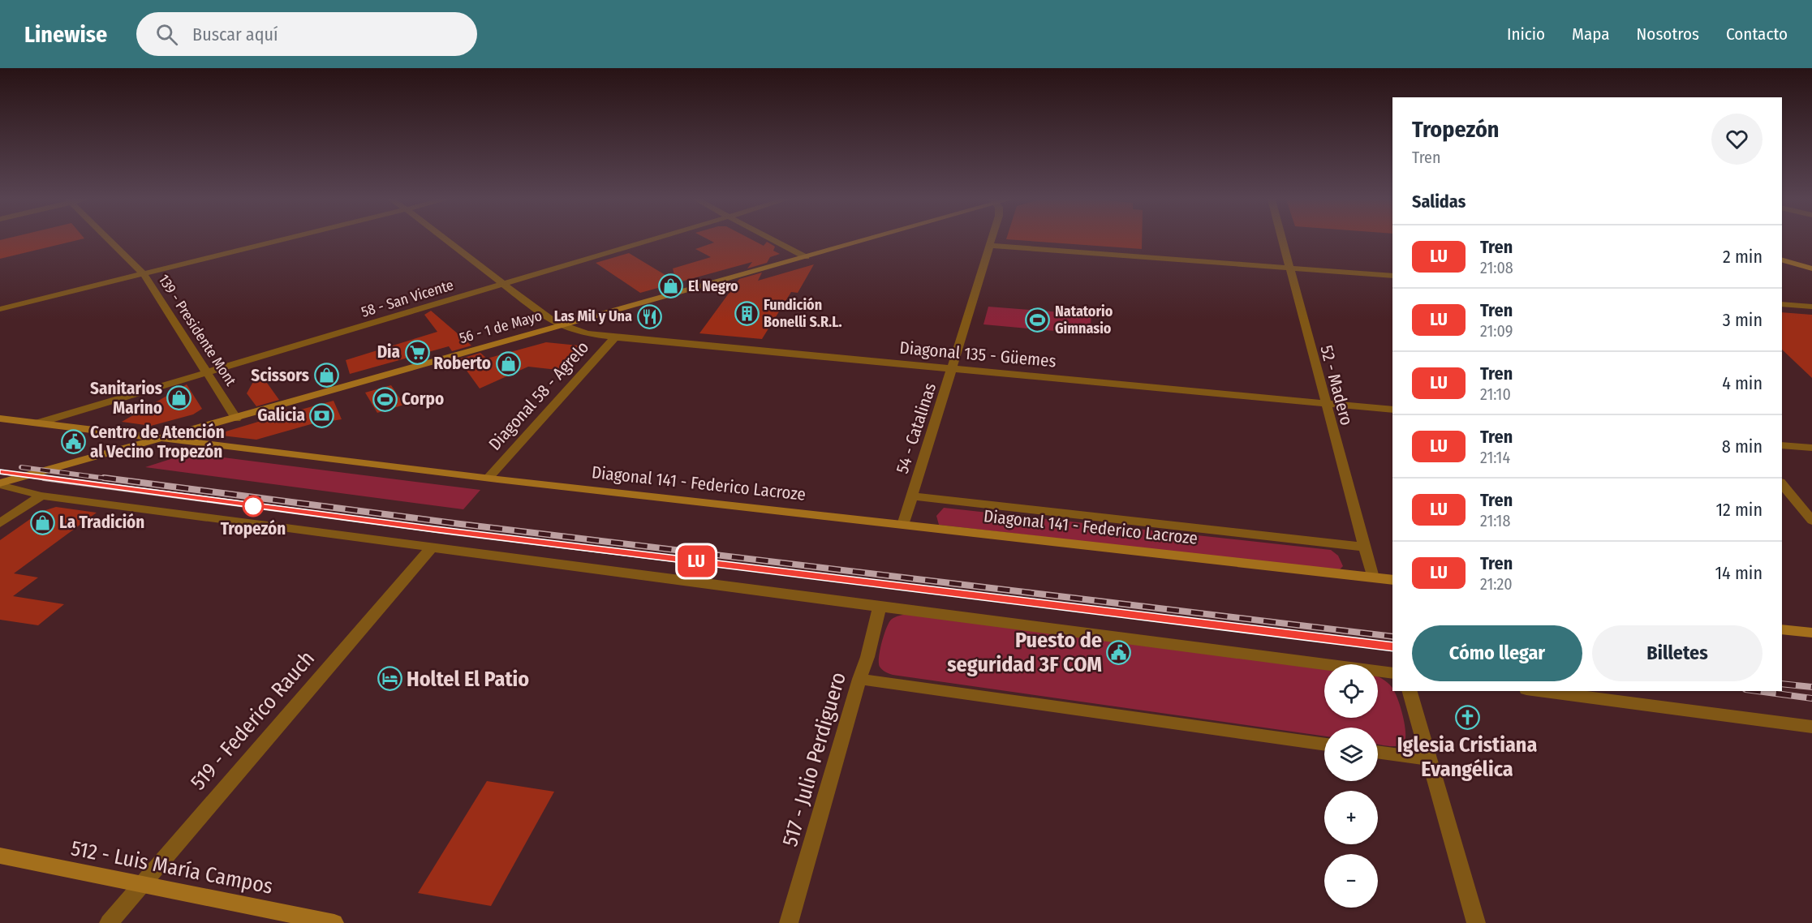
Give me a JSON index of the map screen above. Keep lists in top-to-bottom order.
{
  "streets": {
    "street": [
      "58 - San Vicente",
      "56 - 1 de Mayo",
      "139 - Presidente Mont",
      "Diagonal 135 - Güemes",
      "52 - Madero",
      "Diagonal 58 - Agrelo",
      "54 - Catalinas",
      "Diagonal 141 - Federico Lacroze",
      "519 - Federico Rauch",
      "517 - Julio Perdiguero",
      "512 - Luis María Campos"
    ]
  },
  "crossings": [
    ["58 - San Vicente", "139 - Presidente Mont"],
    ["58 - San Vicente", "Diagonal 141 - Federico Lacroze"],
    ["56 - 1 de Mayo", "139 - Presidente Mont"],
    ["56 - 1 de Mayo", "Diagonal 135 - Güemes"],
    ["56 - 1 de Mayo", "Diagonal 141 - Federico Lacroze"],
    ["Diagonal 135 - Güemes", "52 - Madero"],
    ["Diagonal 135 - Güemes", "Diagonal 58 - Agrelo"],
    ["Diagonal 135 - Güemes", "54 - Catalinas"],
    ["52 - Madero", "Diagonal 141 - Federico Lacroze"],
    ["Diagonal 58 - Agrelo", "Diagonal 141 - Federico Lacroze"],
    ["54 - Catalinas", "Diagonal 141 - Federico Lacroze"],
    ["519 - Federico Rauch", "512 - Luis María Campos"]
  ],
  "places": {
    "shop": [
      "El Negro",
      "Roberto",
      "Scissors",
      "Sanitarios Marino",
      "La Tradición"
    ],
    "building": ["Fundición Bonelli S.R.L."],
    "restaurant": ["Las Mil y Una"],
    "sports": ["Natatorio Gimnasio", "Corpo"],
    "supermarket": ["Dia"],
    "bank": ["Galicia"],
    "public building": ["Centro de Atención al Vecino Tropezón", "Puesto de seguridad 3F COM"],
    "other": ["Tropezón"],
    "hotel": ["Holtel El Patio"],
    "church": ["Iglesia Cristiana Evangélica"]
  },
  "page": {
    "header": "Linewise",
    "search": "Buscar aquí",
    "nav": [
      "Inicio",
      "Mapa",
      "Nosotros",
      "Contacto"
    ],
    "on_map": "LU",
    "heading": [
      ["Tropezón", "Tren"],
      "Salidas"
    ],
    "list": [
      {
        "mark": "LU",
        "name": "Tren",
        "note": "21:08",
        "value": "2 min"
      },
      {
        "mark": "LU",
        "name": "Tren",
        "note": "21:09",
        "value": "3 min"
      },
      {
        "mark": "LU",
        "name": "Tren",
        "note": "21:10",
        "value": "4 min"
      },
      {
        "mark": "LU",
        "name": "Tren",
        "note": "21:14",
        "value": "8 min"
      },
      {
        "mark": "LU",
        "name": "Tren",
        "note": "21:18",
        "value": "12 min"
      },
      {
        "mark": "LU",
        "name": "Tren",
        "note": "21:20",
        "value": "14 min"
      }
    ],
    "buttons": ["Cómo llegar", "Billetes"],
    "map_buttons": ["+", "−"]
  }
}
